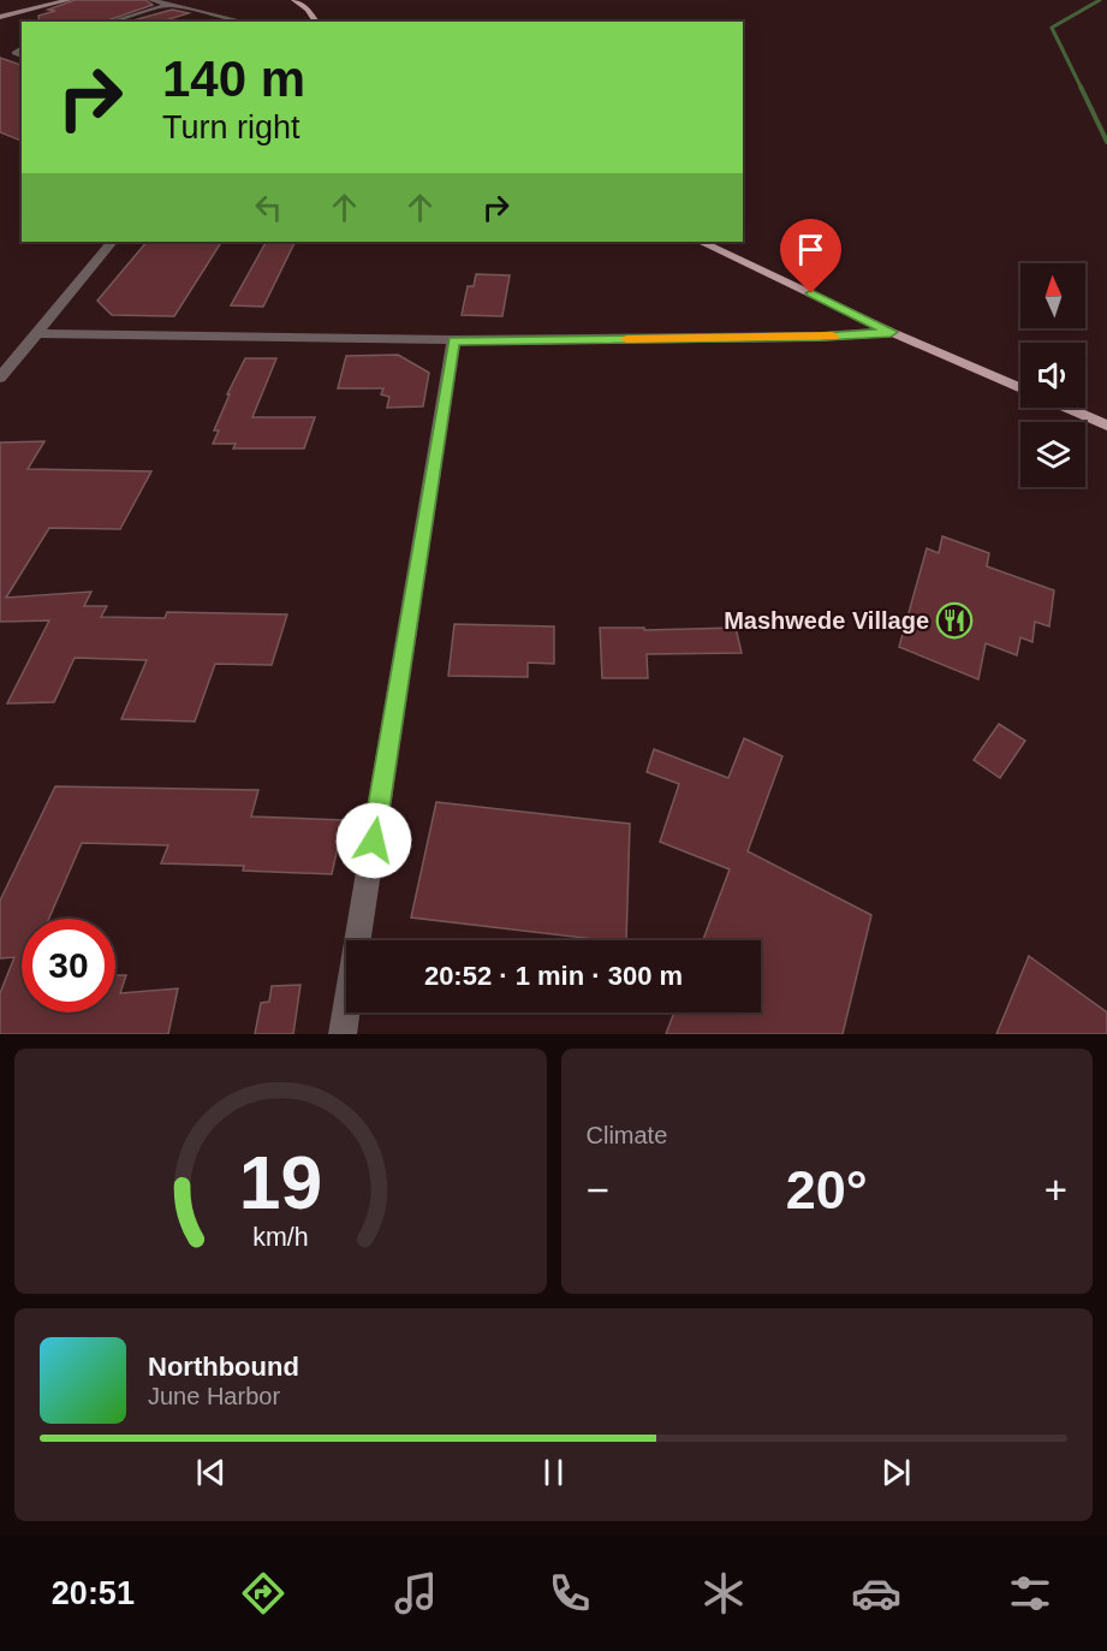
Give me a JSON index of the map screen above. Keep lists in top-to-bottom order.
{
  "places": {
    "restaurant": ["Mashwede Village"]
  },
  "north": "top",
  "page": {
    "turn": ["140 m", "Turn right"],
    "limit": "30",
    "trip": "20:52 · 1 min · 300 m",
    "tile": "Climate",
    "heat": ["−", "20°", "+"],
    "song": ["Northbound", "June Harbor"],
    "tabs": "20:51",
    "gauge": ["19", "km/h"]
  }
}
